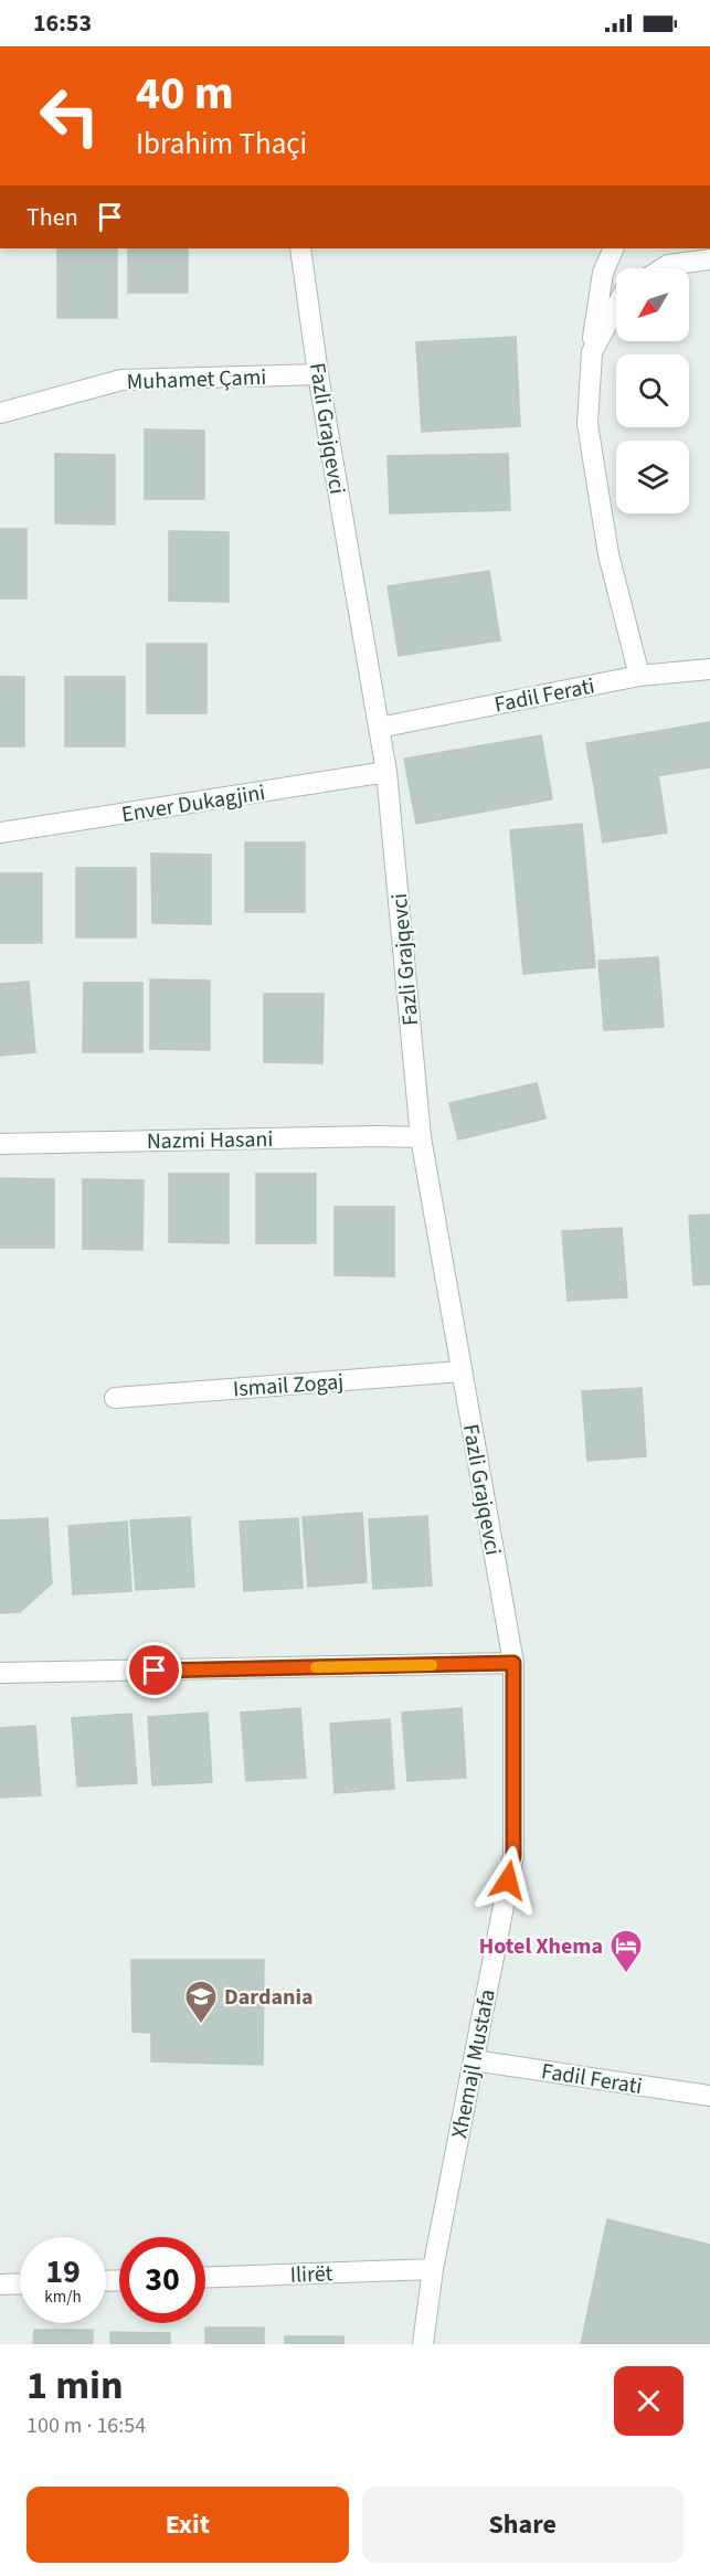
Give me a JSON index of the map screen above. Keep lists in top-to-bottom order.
{
  "streets": {
    "street": [
      "Muhamet Çami",
      "Fazli Grajqevci",
      "Fadil Ferati",
      "Enver Dukagjini",
      "Nazmi Hasani",
      "Ismail Zogaj",
      "Xhemajl Mustafa",
      "Ilirët"
    ]
  },
  "crossings": [
    ["Muhamet Çami", "Fazli Grajqevci"],
    ["Fazli Grajqevci", "Fadil Ferati"],
    ["Fazli Grajqevci", "Enver Dukagjini"],
    ["Fazli Grajqevci", "Nazmi Hasani"],
    ["Fazli Grajqevci", "Ismail Zogaj"],
    ["Fazli Grajqevci", "Xhemajl Mustafa"],
    ["Fadil Ferati", "Xhemajl Mustafa"],
    ["Xhemajl Mustafa", "Ilirët"]
  ],
  "places": {
    "hotel": ["Hotel Xhema"],
    "school or university": ["Dardania"]
  },
  "north": "bottom left",
  "page": {
    "status": "16:53",
    "turn": ["40 m", "Ibrahim Thaçi"],
    "then": "Then",
    "speed": "19 km/h",
    "limit": "30",
    "heading": ["1 min", "100 m · 16:54"],
    "buttons": ["Exit", "Share"]
  }
}
